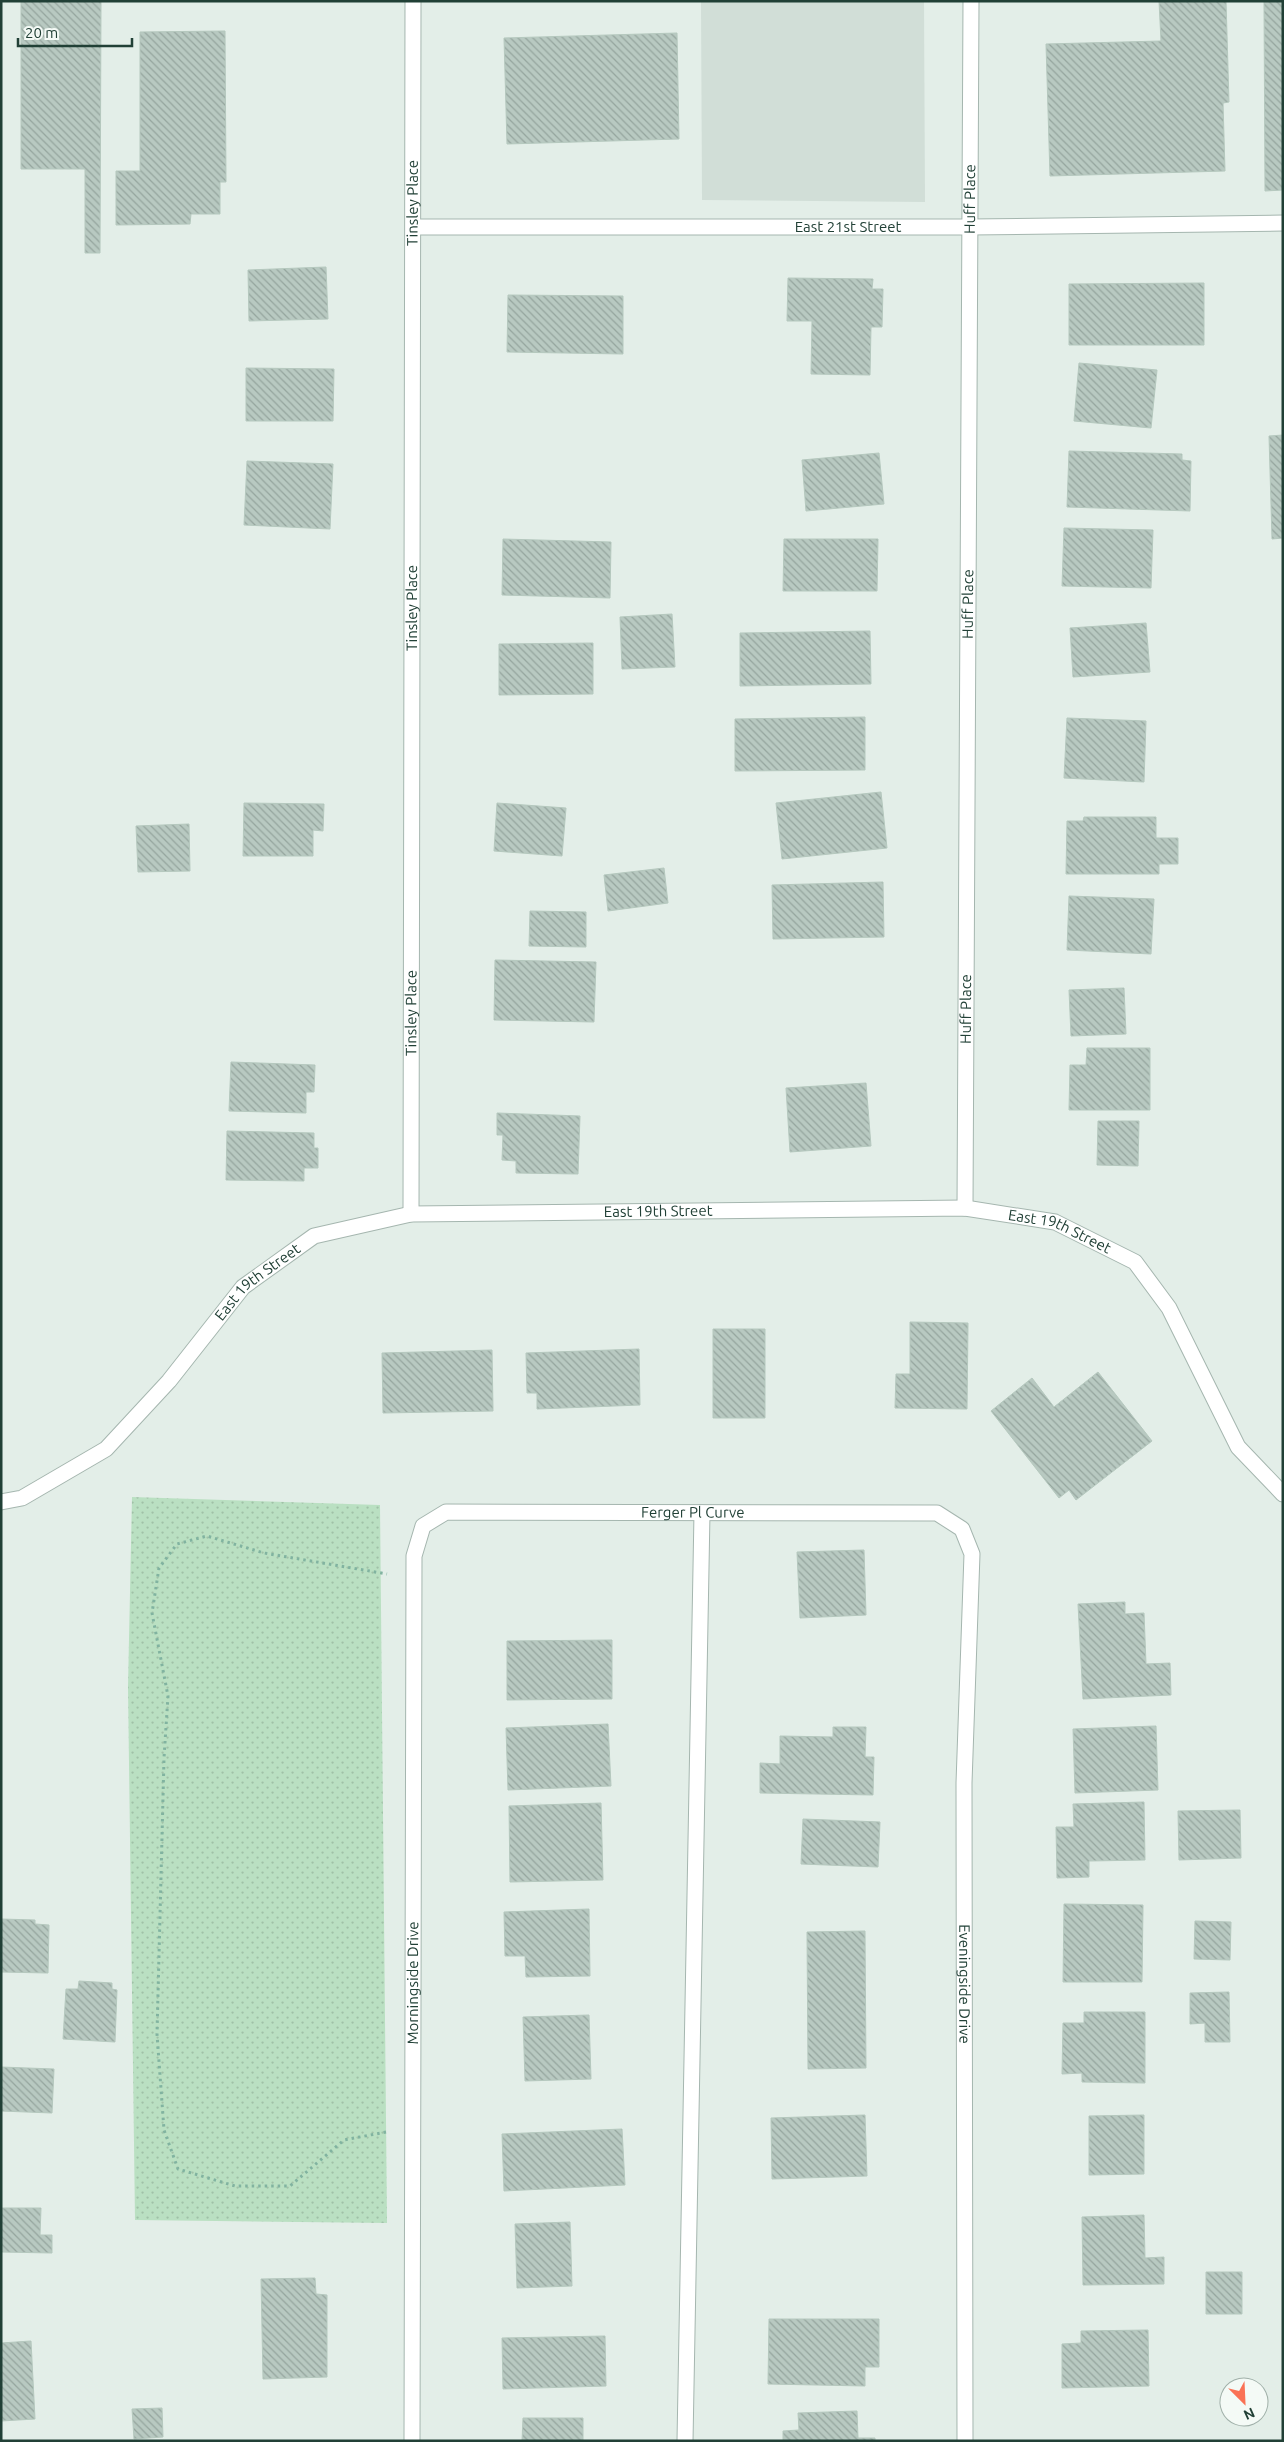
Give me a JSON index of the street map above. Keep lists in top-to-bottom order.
{
  "streets": {
    "street": [
      "Huff Place",
      "Tinsley Place",
      "East 21st Street",
      "East 19th Street",
      "Ferger Pl Curve",
      "Morningside Drive",
      "Eveningside Drive"
    ]
  },
  "crossings": [
    ["Huff Place", "East 21st Street"],
    ["Huff Place", "East 19th Street"],
    ["Tinsley Place", "East 21st Street"],
    ["Tinsley Place", "East 19th Street"],
    ["Ferger Pl Curve", "Morningside Drive"],
    ["Ferger Pl Curve", "Eveningside Drive"]
  ],
  "scale_bar": "20 m",
  "north": "bottom right"
}
